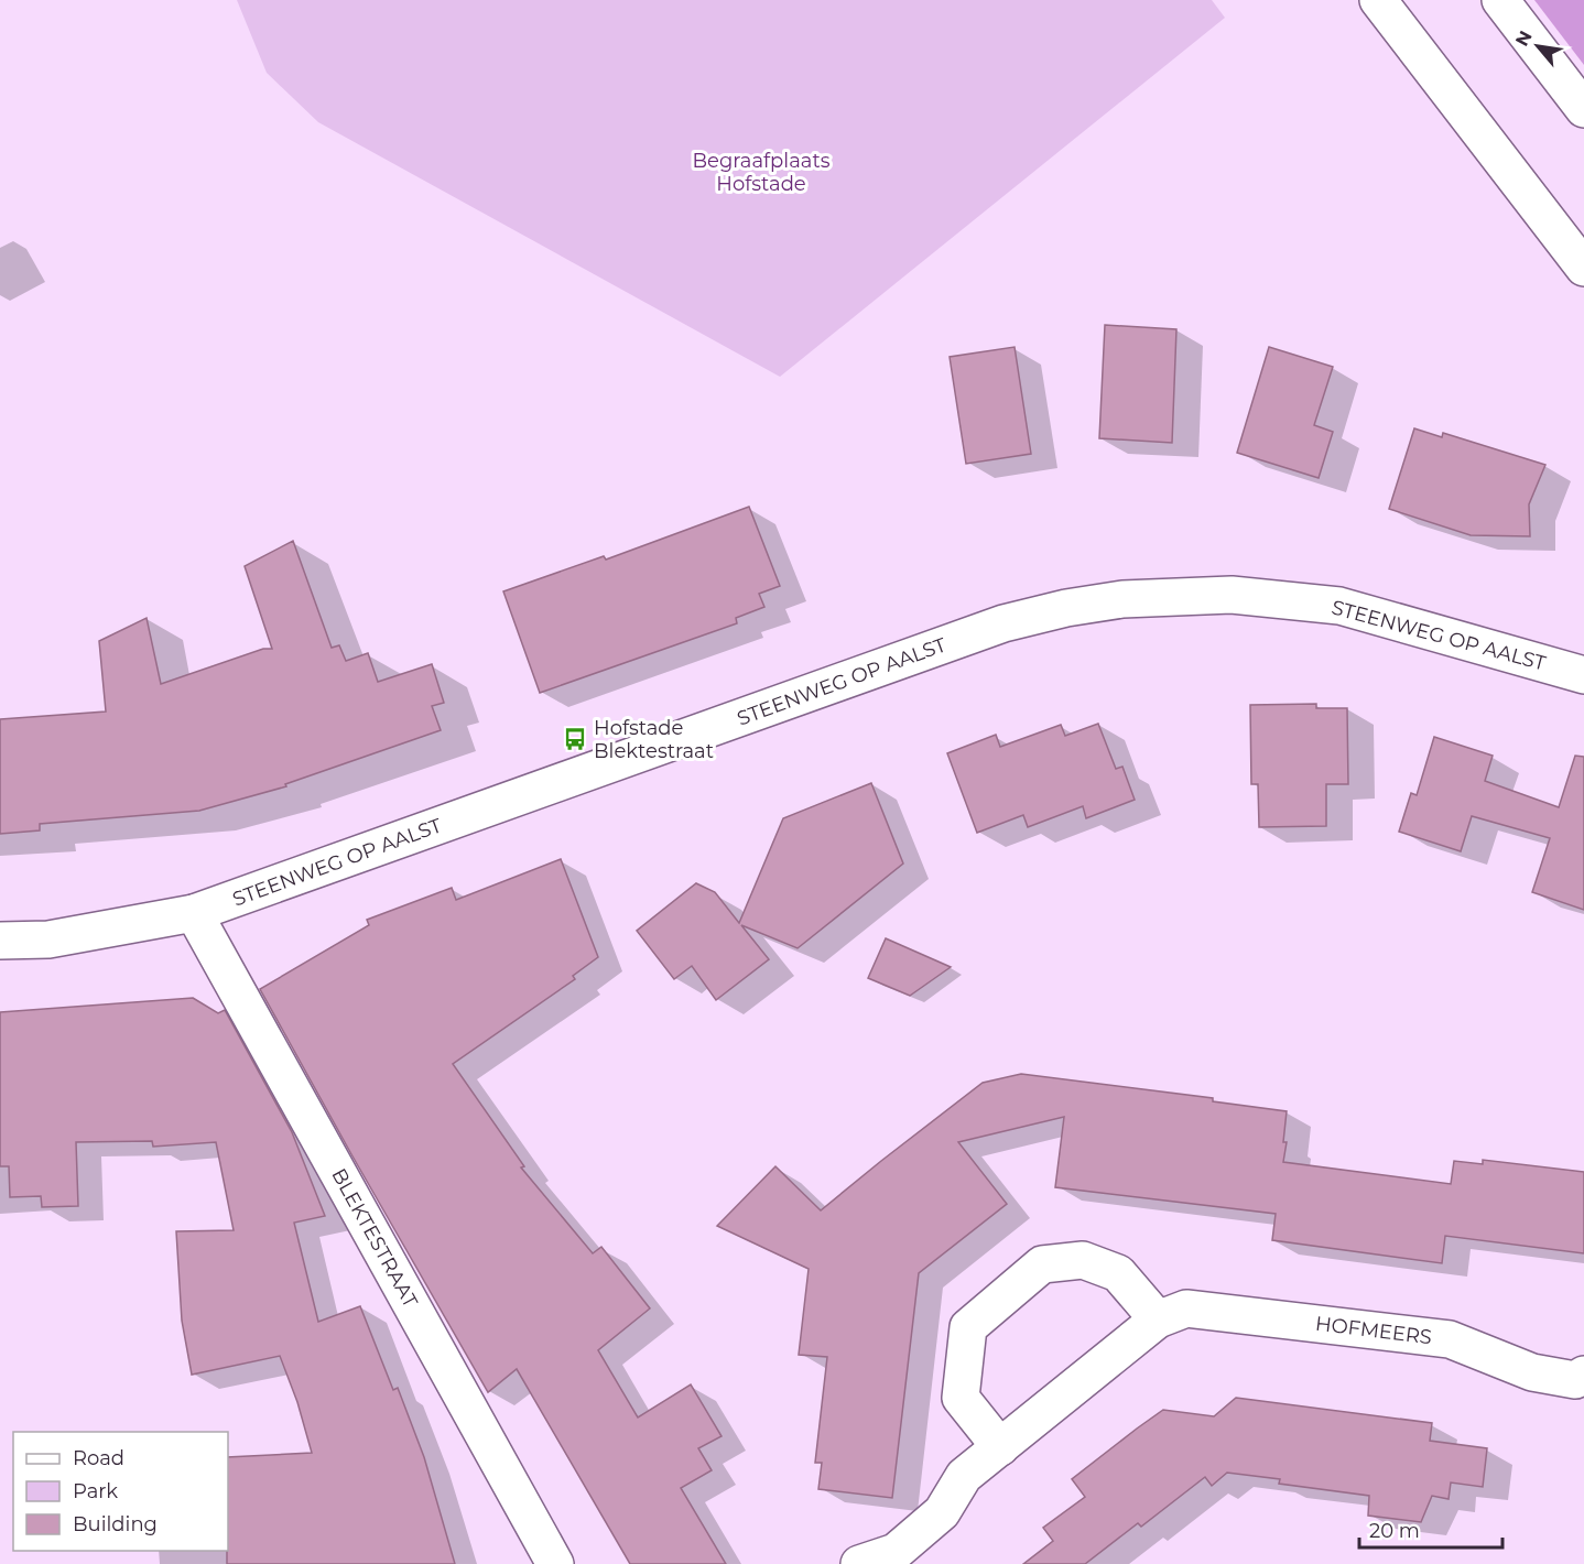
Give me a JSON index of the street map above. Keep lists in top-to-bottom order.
{
  "streets": {
    "street": ["STEENWEG OP AALST", "BLEKTESTRAAT", "HOFMEERS"]
  },
  "crossings": [
    ["STEENWEG OP AALST", "BLEKTESTRAAT"]
  ],
  "parks": ["Begraafplaats Hofstade"],
  "places": {
    "bus stop": ["Hofstade Blektestraat"]
  },
  "legend": ["Road", "Park", "Building"],
  "scale_bar": "20 m",
  "north": "top left"
}
